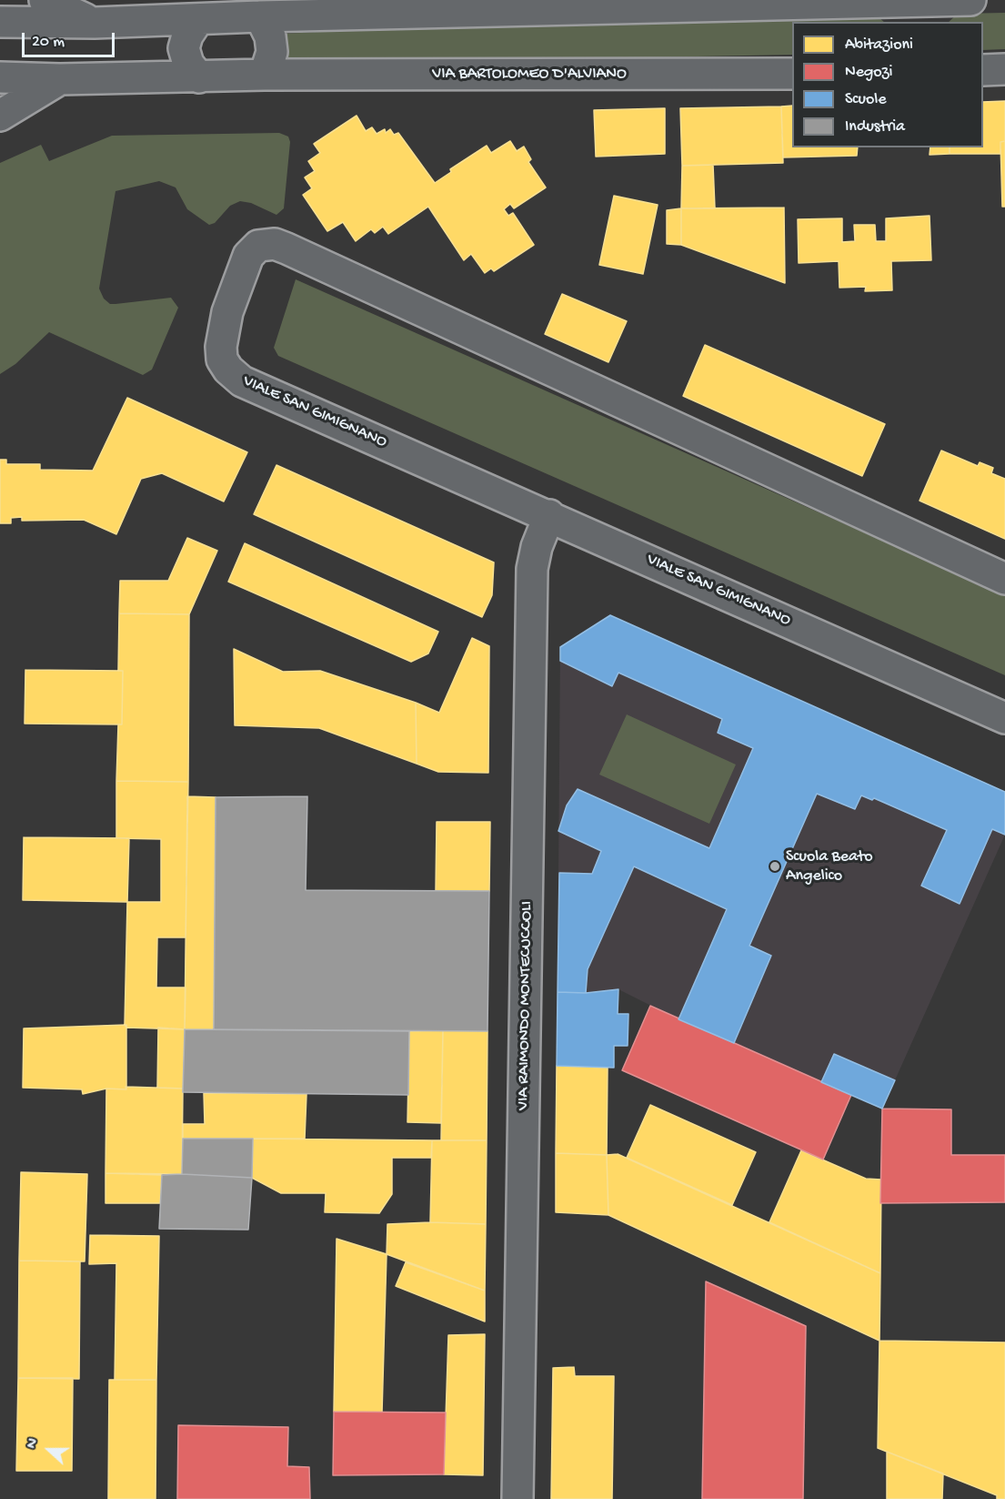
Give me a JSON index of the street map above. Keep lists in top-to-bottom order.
{
  "streets": {
    "street": ["VIA BARTOLOMEO D'ALVIANO", "VIALE SAN GIMIGNANO", "VIA RAIMONDO MONTECUCCOLI"]
  },
  "crossings": [
    ["VIALE SAN GIMIGNANO", "VIA RAIMONDO MONTECUCCOLI"]
  ],
  "places": ["Scuola Beato Angelico"],
  "legend": [
    "Abitazioni",
    "Negozi",
    "Scuole",
    "Industria"
  ],
  "scale_bar": "20 m",
  "north": "left"
}
